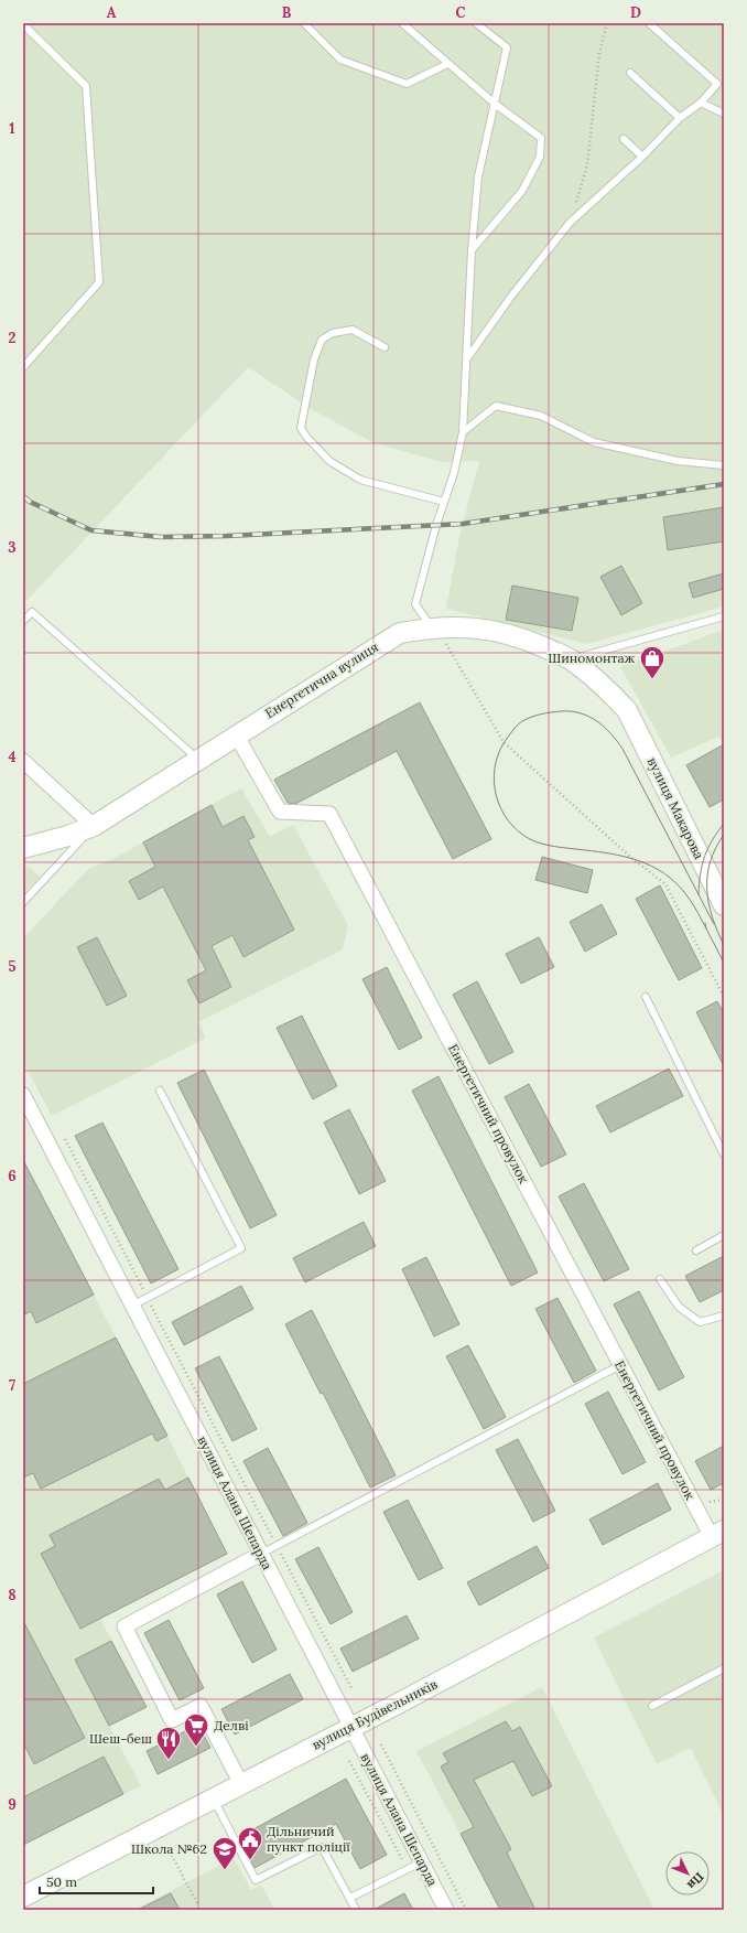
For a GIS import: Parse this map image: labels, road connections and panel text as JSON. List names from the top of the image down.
{
  "streets": {
    "main road": ["Енергетична вулиця", "вулиця Макарова", "вулиця Будівельників"],
    "street": ["Енергетичний провулок", "вулиця Алана Шепарда"]
  },
  "crossings": [
    ["Енергетична вулиця", "вулиця Макарова"],
    ["Енергетична вулиця", "Енергетичний провулок"],
    ["Енергетичний провулок", "вулиця Будівельників"],
    ["вулиця Алана Шепарда", "вулиця Будівельників"]
  ],
  "places": {
    "shop": ["Шиномонтаж"],
    "supermarket": ["Делві"],
    "restaurant": ["Шеш-беш"],
    "public building": ["Дільничий пункт поліції"],
    "school or university": ["Школа №62"]
  },
  "scale_bar": "50 m",
  "north": "bottom right",
  "grid": {
    "columns": [
      "A",
      "B",
      "C",
      "D"
    ],
    "rows": [
      "1",
      "2",
      "3",
      "4",
      "5",
      "6",
      "7",
      "8",
      "9"
    ]
  }
}
